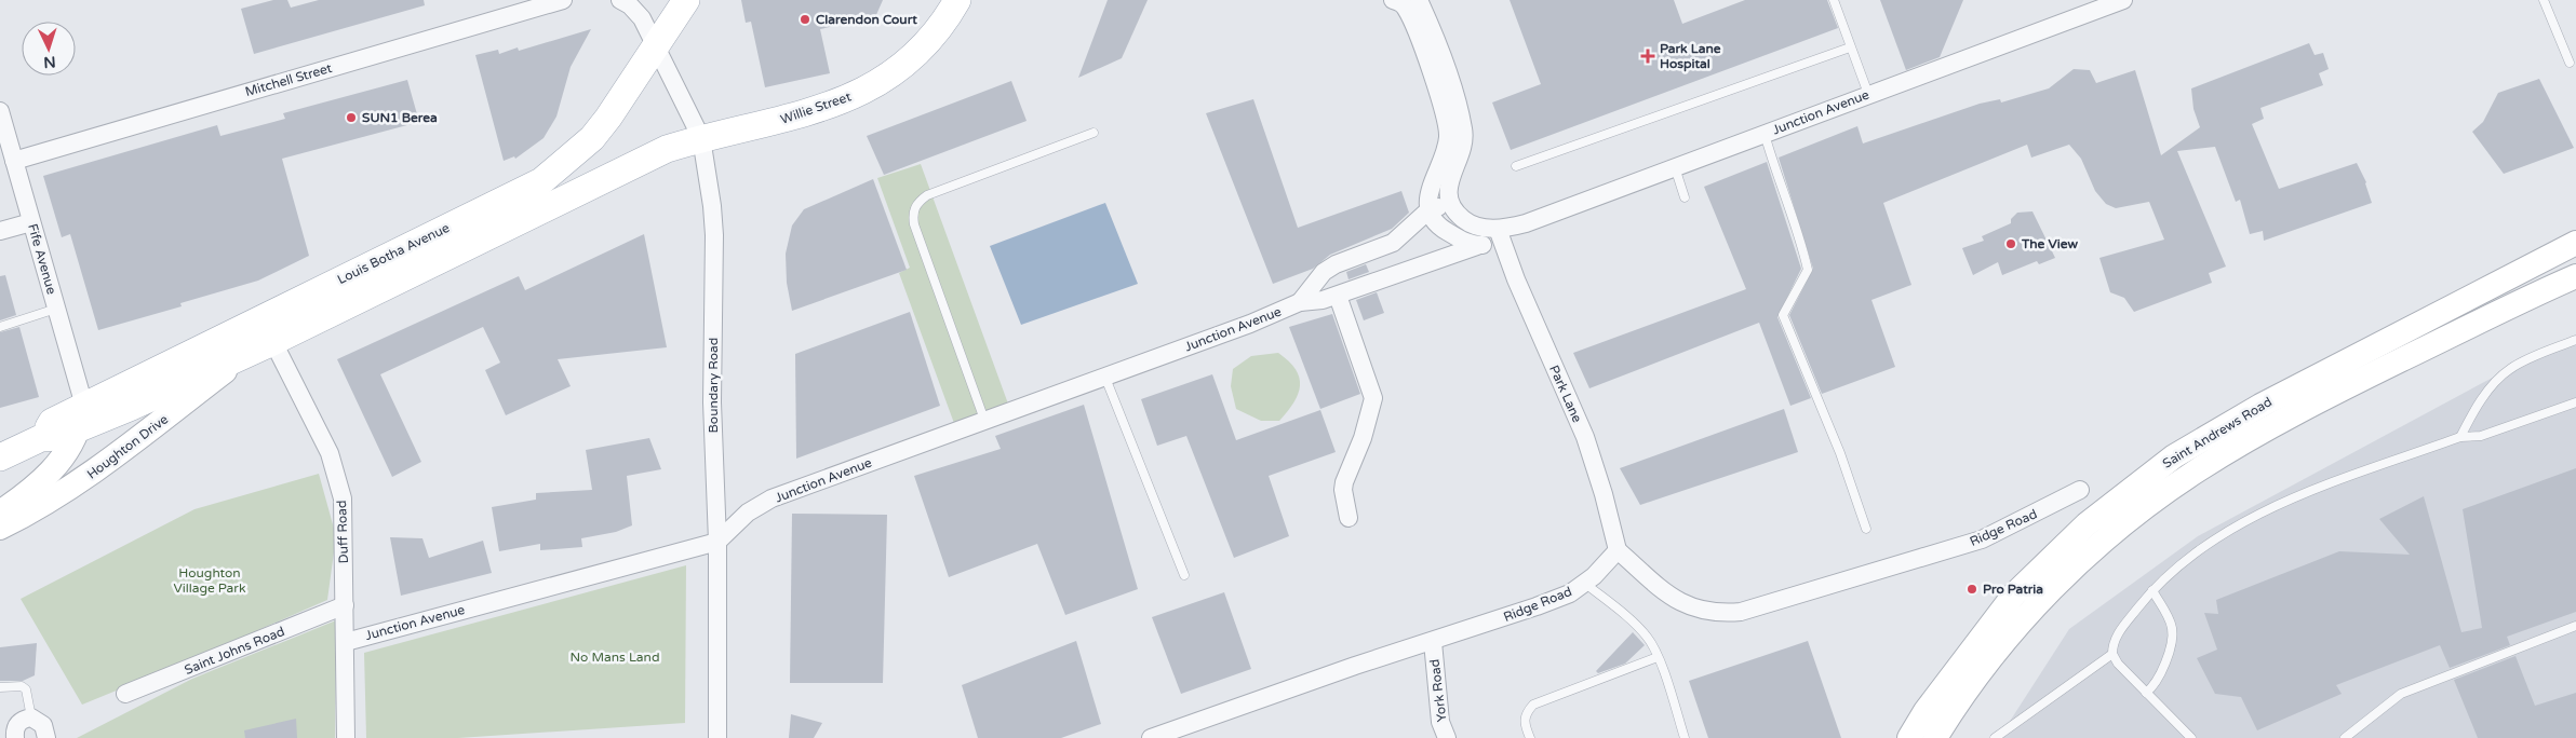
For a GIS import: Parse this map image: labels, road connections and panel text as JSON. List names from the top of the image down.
{
  "streets": {
    "main road": [
      "Willie Street",
      "Louis Botha Avenue",
      "Saint Andrews Road",
      "Houghton Drive"
    ],
    "street": [
      "Mitchell Street",
      "Junction Avenue",
      "Fife Avenue",
      "Boundary Road",
      "Park Lane",
      "Ridge Road",
      "Duff Road",
      "Saint Johns Road",
      "York Road"
    ]
  },
  "crossings": [
    ["Mitchell Street", "Fife Avenue"],
    ["Willie Street", "Louis Botha Avenue"],
    ["Willie Street", "Boundary Road"],
    ["Junction Avenue", "Boundary Road"],
    ["Junction Avenue", "Park Lane"],
    ["Junction Avenue", "Duff Road"],
    ["Louis Botha Avenue", "Fife Avenue"],
    ["Louis Botha Avenue", "Boundary Road"],
    ["Louis Botha Avenue", "Houghton Drive"],
    ["Louis Botha Avenue", "Duff Road"],
    ["Park Lane", "Ridge Road"],
    ["Ridge Road", "York Road"],
    ["Duff Road", "Saint Johns Road"]
  ],
  "parks": ["Houghton Village Park", "No Mans Land"],
  "places": {
    "other": [
      "Clarendon Court",
      "SUN1 Berea",
      "The View",
      "Pro Patria"
    ],
    "health": ["Park Lane Hospital"]
  },
  "north": "bottom"
}
